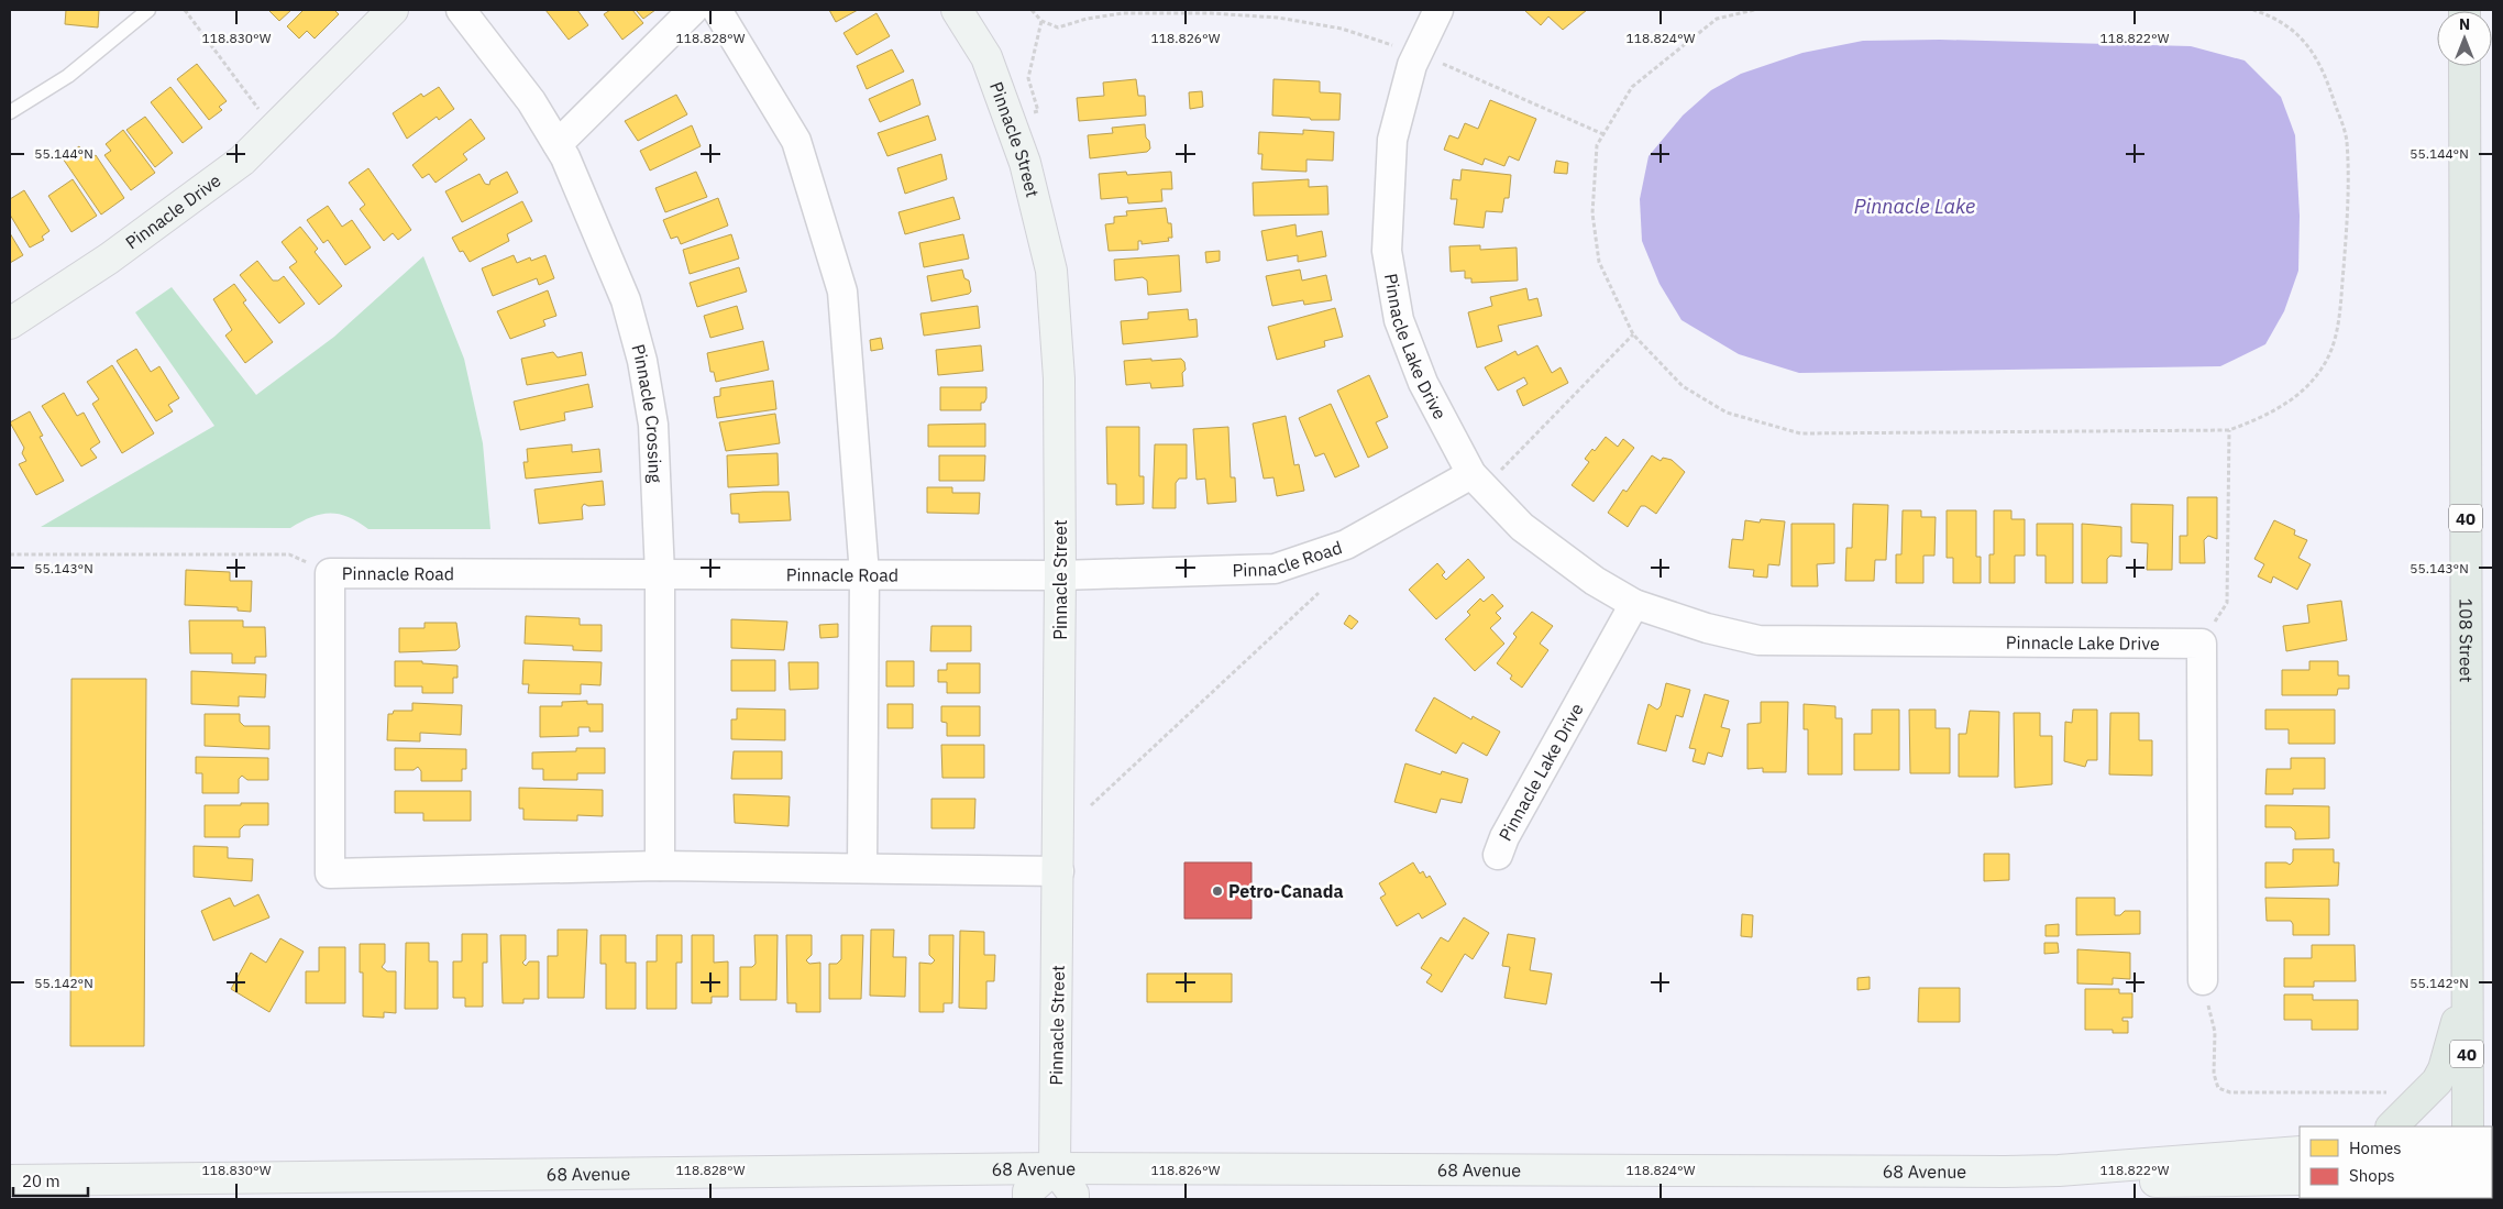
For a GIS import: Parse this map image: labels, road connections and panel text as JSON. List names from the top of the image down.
{
  "streets": {
    "main road": [
      "Pinnacle Street",
      "Pinnacle Drive",
      "40",
      "108 Street",
      "68 Avenue"
    ],
    "street": ["Pinnacle Lake Drive", "Pinnacle Crossing", "Pinnacle Road"]
  },
  "crossings": [
    ["Pinnacle Street", "Pinnacle Road"],
    ["Pinnacle Street", "68 Avenue"],
    ["Pinnacle Lake Drive", "Pinnacle Road"],
    ["Pinnacle Crossing", "Pinnacle Road"]
  ],
  "water": ["Pinnacle Lake"],
  "places": ["Petro-Canada"],
  "legend": ["Homes", "Shops"],
  "scale_bar": "20 m",
  "north": "top",
  "coordinates": [
    "118.830°W",
    "118.828°W",
    "118.826°W",
    "118.824°W",
    "118.822°W",
    "55.144°N",
    "55.143°N",
    "55.142°N"
  ]
}
